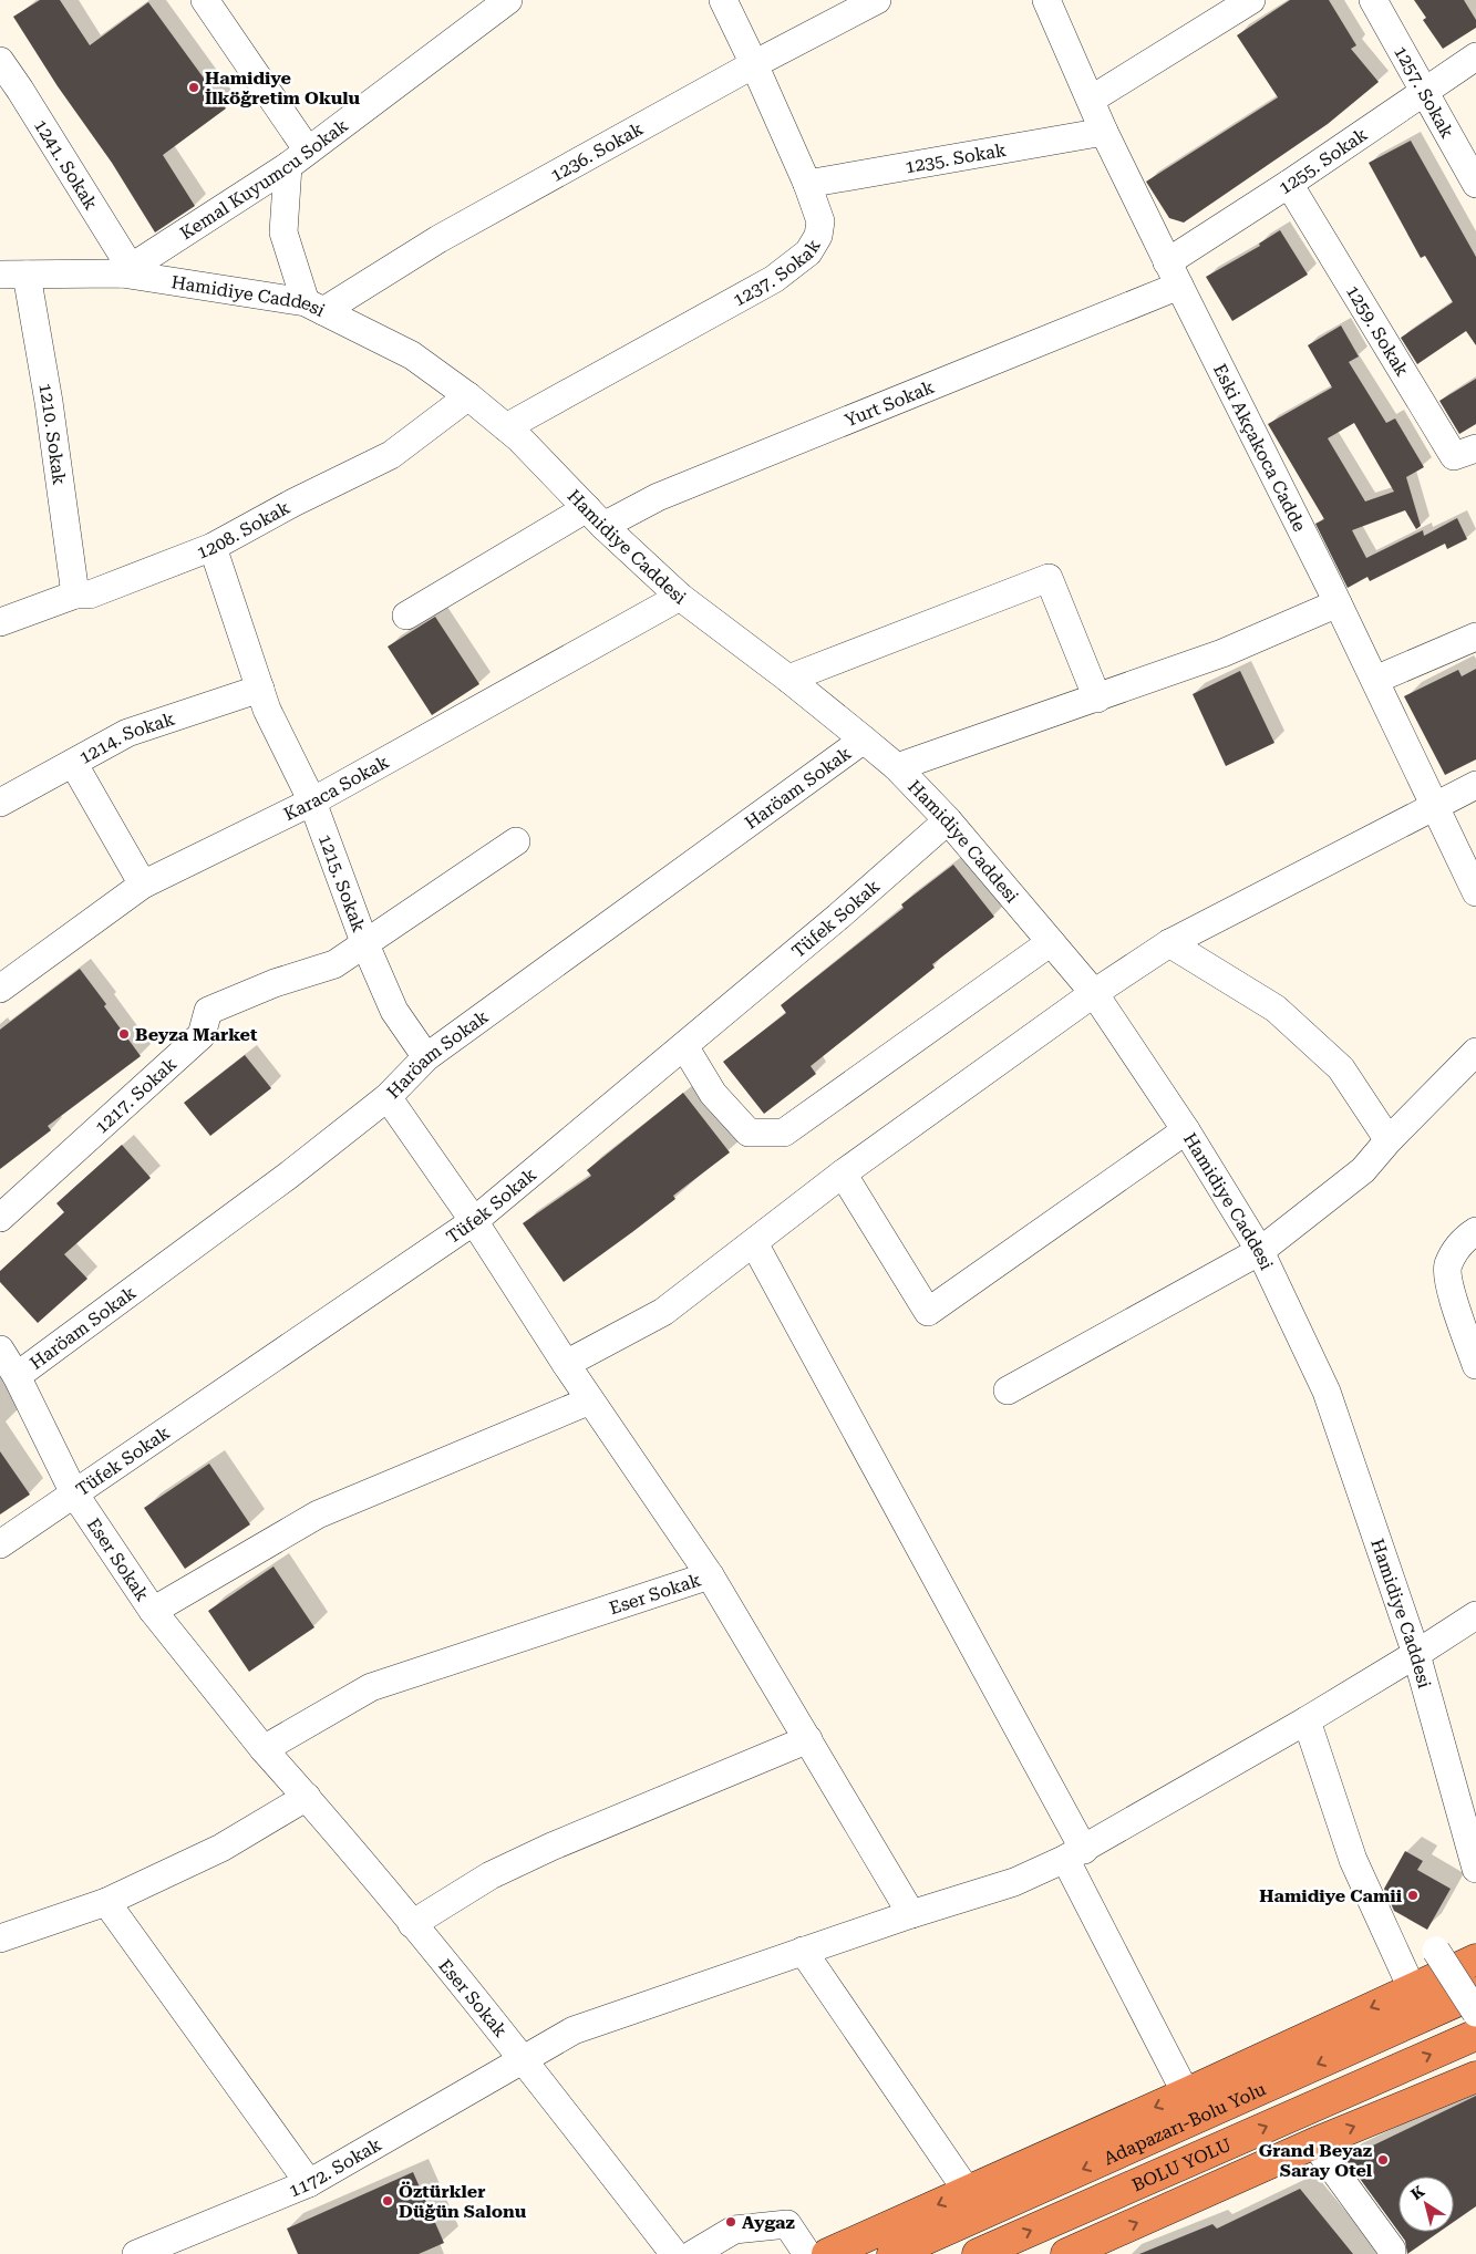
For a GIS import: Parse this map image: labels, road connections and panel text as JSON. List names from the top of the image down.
{
  "streets": {
    "highway": ["Adapazarı-Bolu Yolu", "BOLU YOLU"],
    "street": [
      "1257. Sokak",
      "1236. Sokak",
      "1235. Sokak",
      "1255. Sokak",
      "1241. Sokak",
      "Kemal Kuyumcu Sokak",
      "1237. Sokak",
      "Hamidiye Caddesi",
      "1259. Sokak",
      "Yurt Sokak",
      "1210. Sokak",
      "Eski Akçakoca Cadde",
      "1208. Sokak",
      "1214. Sokak",
      "Karaca Sokak",
      "Haröam Sokak",
      "1215. Sokak",
      "Tüfek Sokak",
      "1217. Sokak",
      "Eser Sokak",
      "1172. Sokak"
    ]
  },
  "crossings": [
    ["1257. Sokak", "1255. Sokak"],
    ["1236. Sokak", "1237. Sokak"],
    ["1236. Sokak", "Hamidiye Caddesi"],
    ["1235. Sokak", "1237. Sokak"],
    ["1235. Sokak", "Eski Akçakoca Cadde"],
    ["1255. Sokak", "1259. Sokak"],
    ["1255. Sokak", "Yurt Sokak"],
    ["1255. Sokak", "Eski Akçakoca Cadde"],
    ["1241. Sokak", "Kemal Kuyumcu Sokak"],
    ["1241. Sokak", "Hamidiye Caddesi"],
    ["Kemal Kuyumcu Sokak", "Hamidiye Caddesi"],
    ["1237. Sokak", "Hamidiye Caddesi"],
    ["Hamidiye Caddesi", "Yurt Sokak"],
    ["Hamidiye Caddesi", "1210. Sokak"],
    ["Hamidiye Caddesi", "1208. Sokak"],
    ["Hamidiye Caddesi", "Karaca Sokak"],
    ["Hamidiye Caddesi", "Haröam Sokak"],
    ["Hamidiye Caddesi", "Tüfek Sokak"],
    ["Hamidiye Caddesi", "1172. Sokak"],
    ["Yurt Sokak", "Eski Akçakoca Cadde"],
    ["1210. Sokak", "1208. Sokak"],
    ["1208. Sokak", "1215. Sokak"],
    ["1214. Sokak", "1215. Sokak"],
    ["Karaca Sokak", "1215. Sokak"],
    ["Haröam Sokak", "1215. Sokak"],
    ["Haröam Sokak", "Eser Sokak"],
    ["1215. Sokak", "1217. Sokak"],
    ["Tüfek Sokak", "Eser Sokak"],
    ["Eser Sokak", "1172. Sokak"]
  ],
  "places": [
    "Hamidiye İlköğretim Okulu",
    "Beyza Market",
    "Hamidiye Camii",
    "Grand Beyaz Saray Otel",
    "Öztürkler Düğün Salonu",
    "Aygaz"
  ],
  "north": "top left"
}
